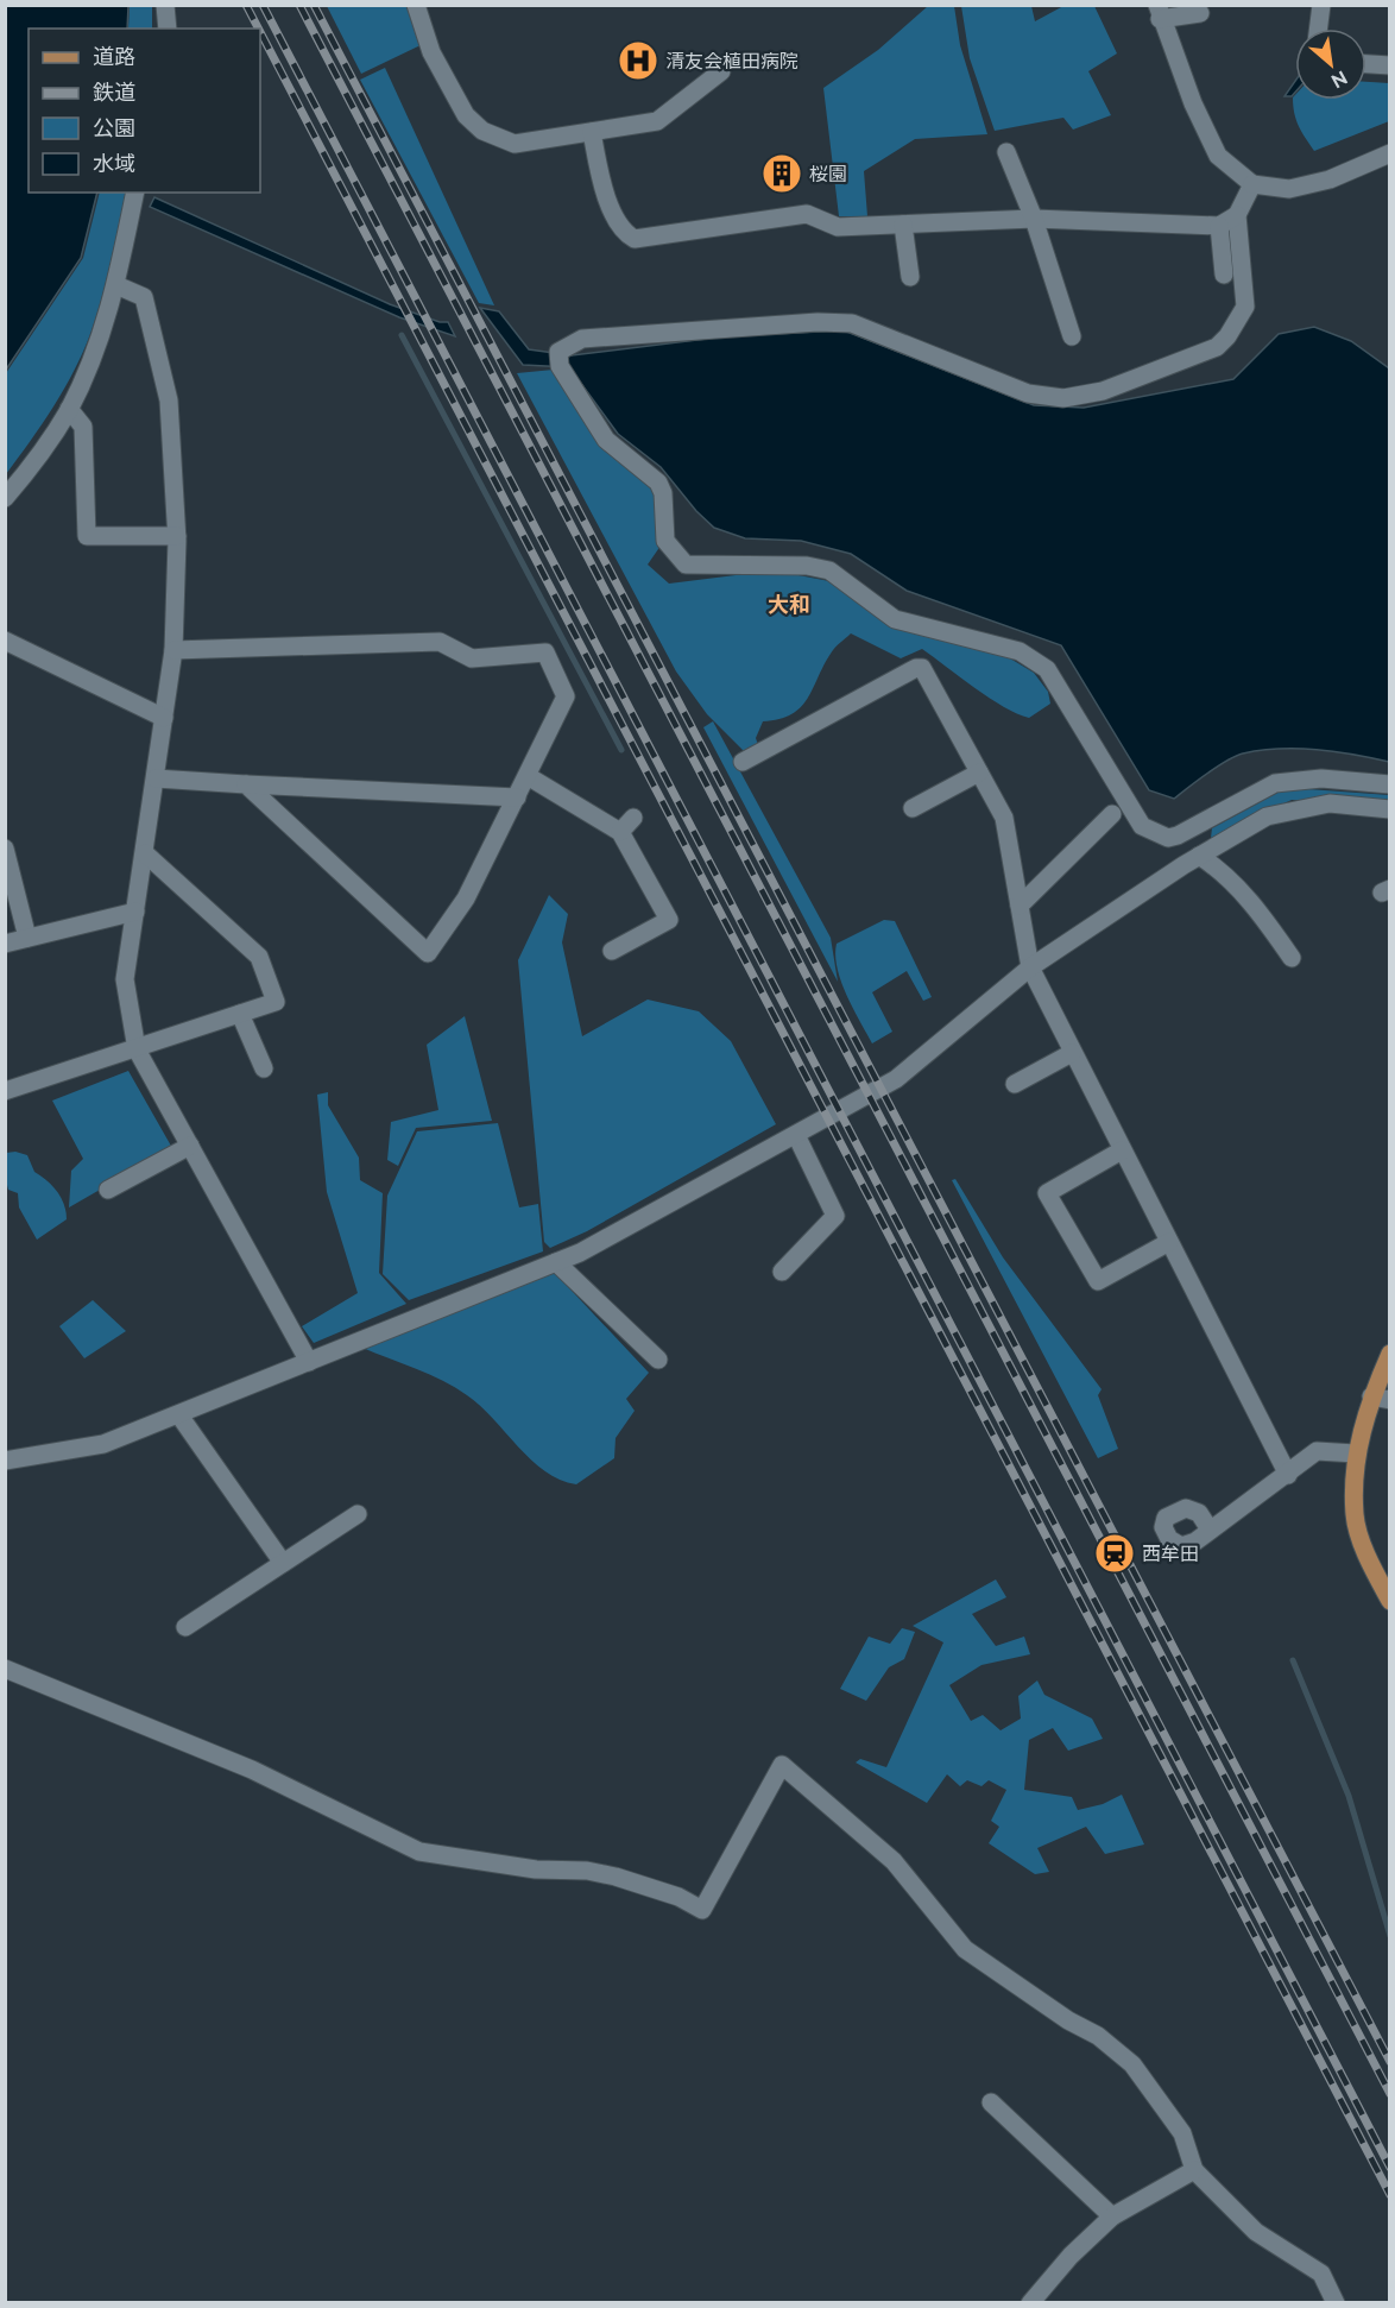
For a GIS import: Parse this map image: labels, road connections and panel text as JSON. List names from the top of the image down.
{
  "districts": ["大和"],
  "places": {
    "hospital": ["清友会植田病院"],
    "building": ["桜園"],
    "station": ["西牟田"]
  },
  "legend": [
    "道路",
    "鉄道",
    "公園",
    "水域"
  ],
  "north": "bottom right"
}
